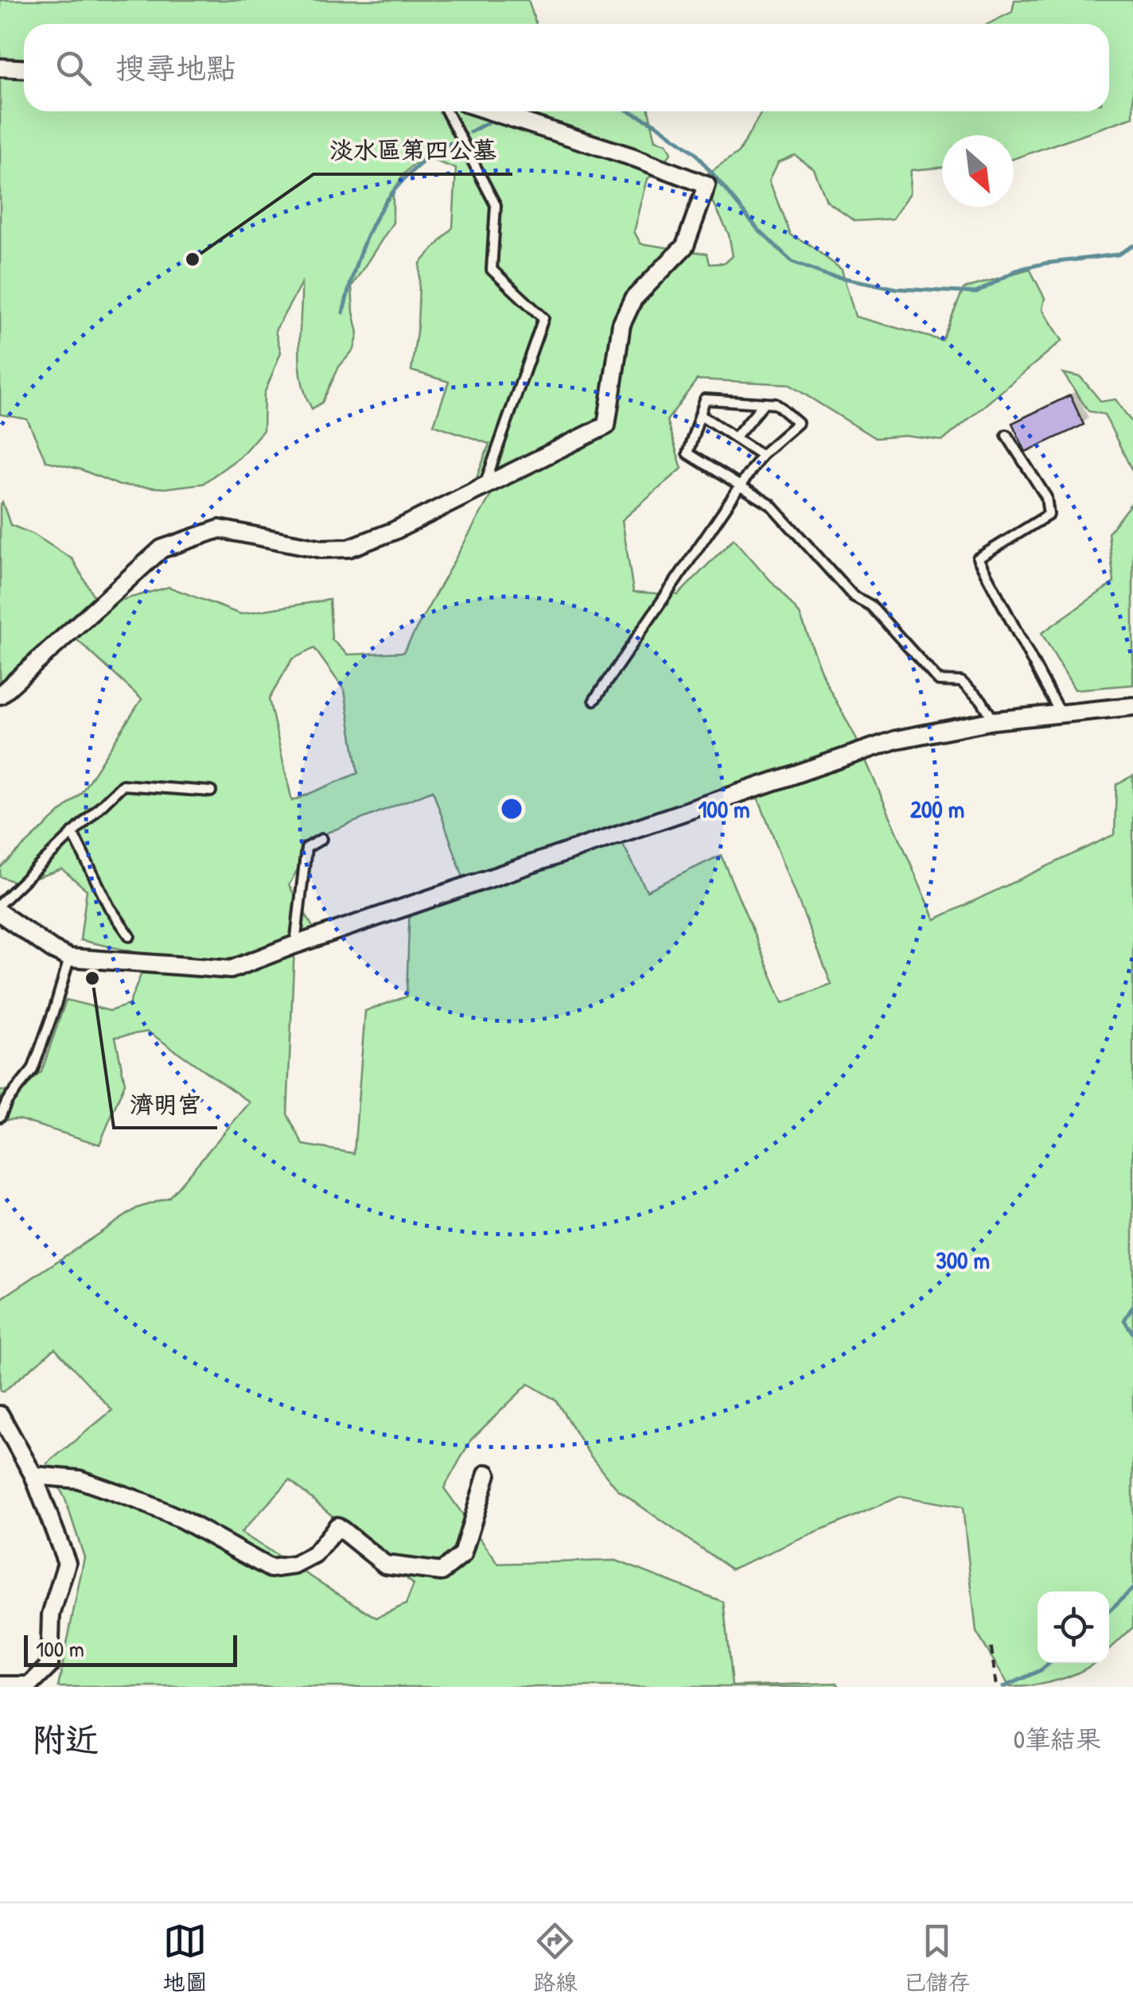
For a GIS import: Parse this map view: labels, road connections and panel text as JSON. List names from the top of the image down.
{
  "places": ["淡水區第四公墓", "濟明宮"],
  "scale_bar": "100 m",
  "north": "bottom right",
  "page": {
    "search": "搜尋地點",
    "scale": "100 m",
    "heading": ["附近", "0筆結果"],
    "nav": ["地圖", "路線", "已儲存"]
  },
  "rings": ["100 m", "200 m", "300 m"]
}
